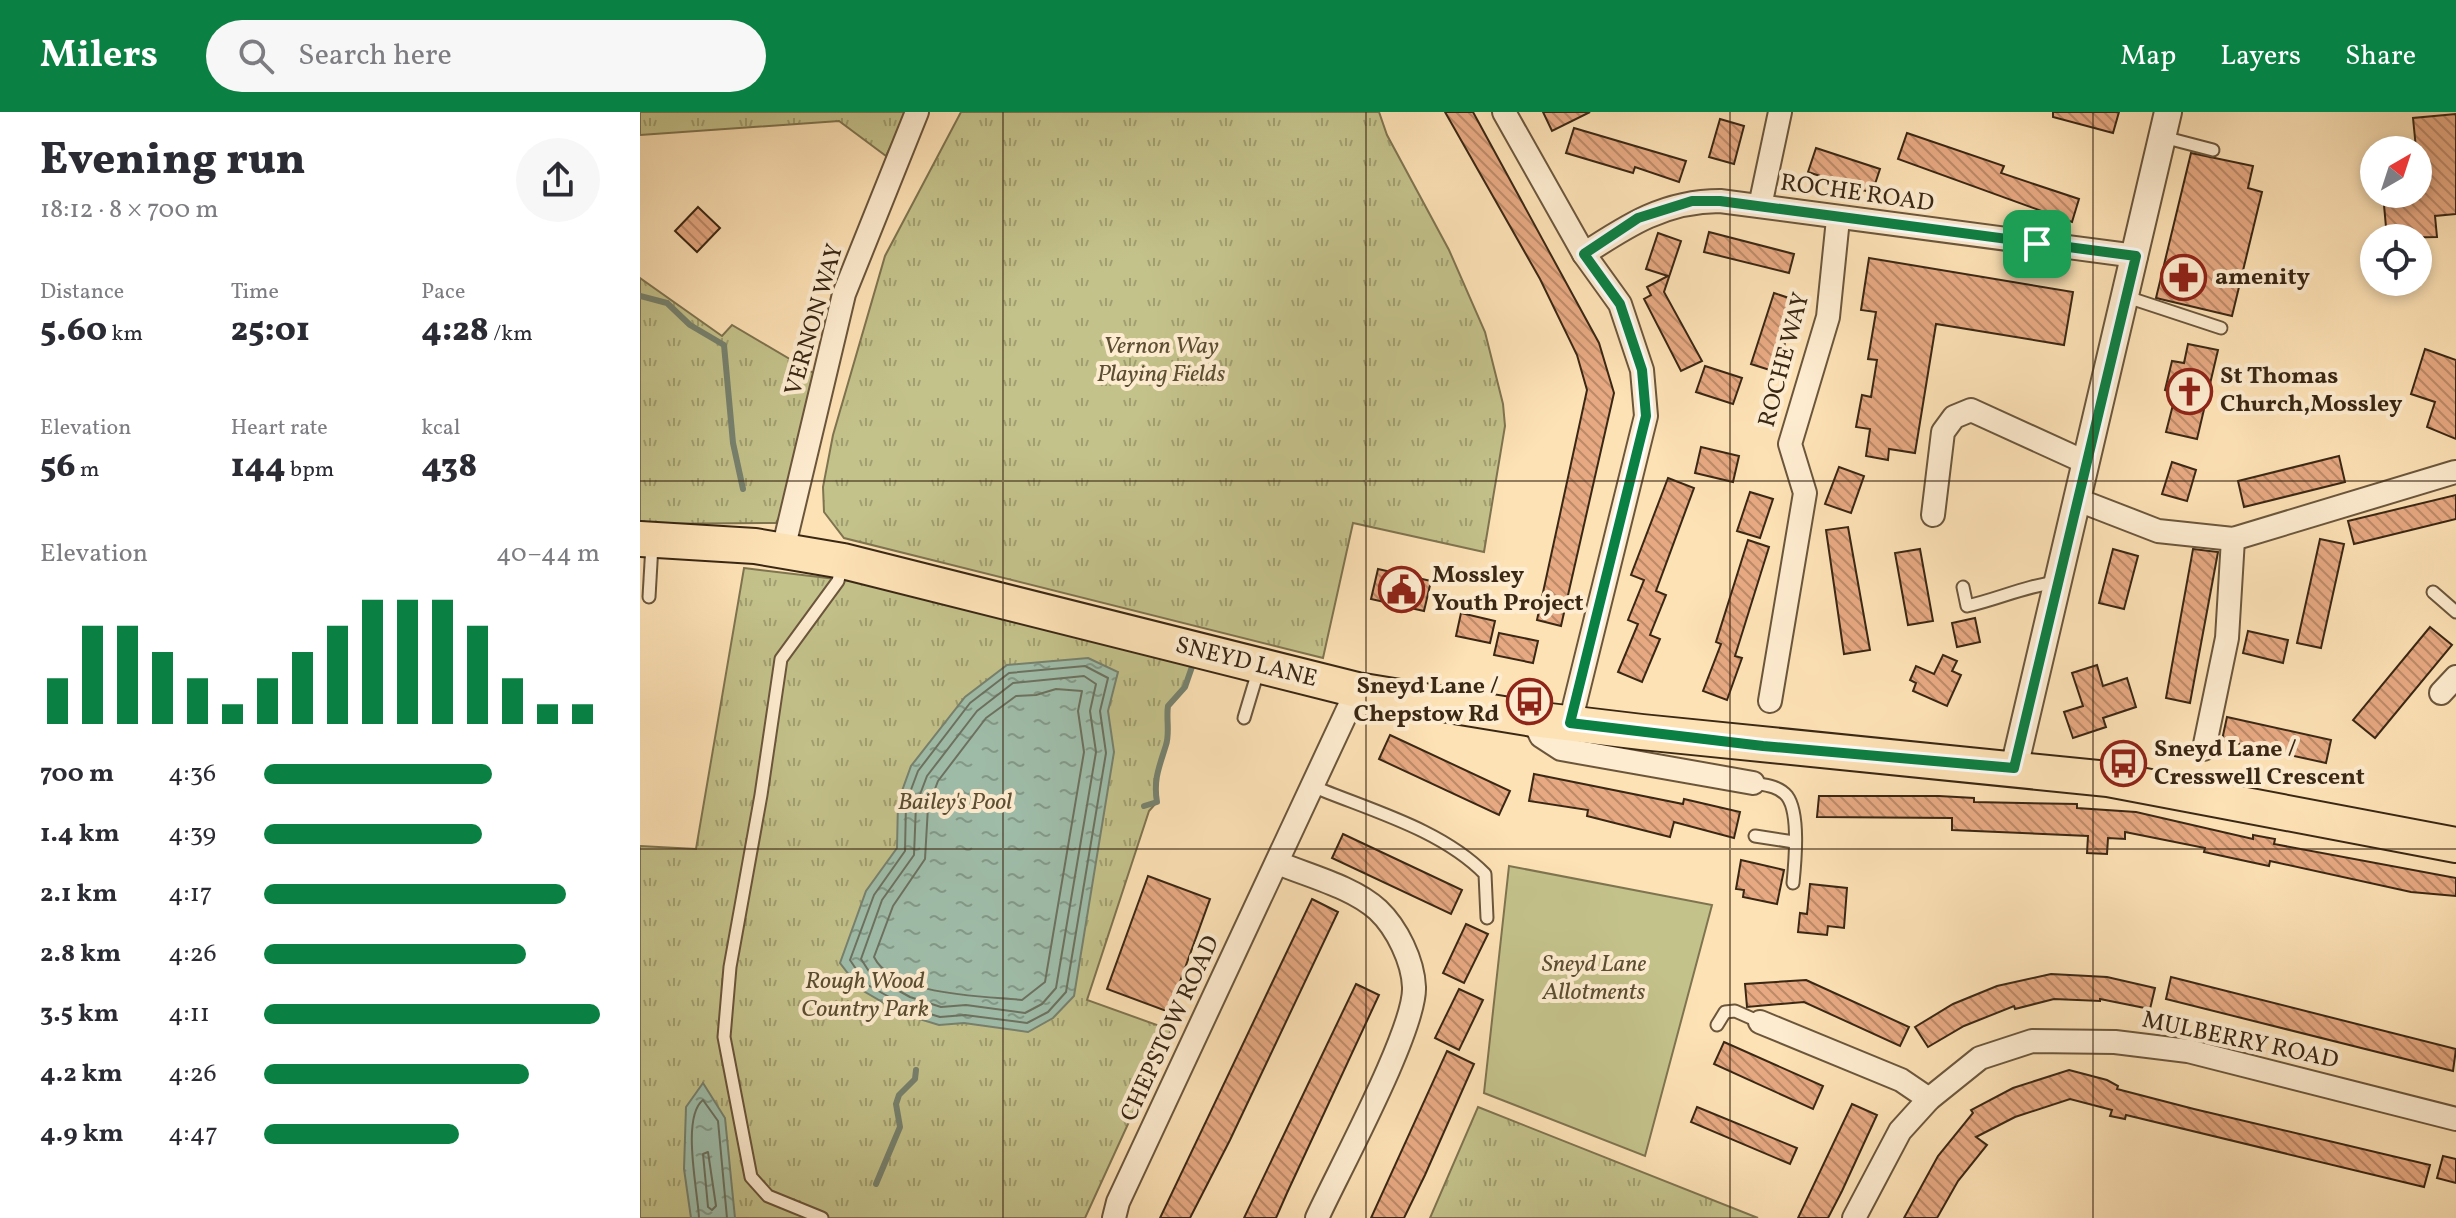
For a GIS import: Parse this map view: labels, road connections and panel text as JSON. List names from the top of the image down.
{
  "streets": {
    "main road": ["SNEYD LANE"],
    "street": [
      "ROCHE ROAD",
      "VERNON WAY",
      "ROCHE WAY",
      "CHEPSTOW ROAD",
      "MULBERRY ROAD"
    ]
  },
  "crossings": [
    ["ROCHE ROAD", "ROCHE WAY"],
    ["VERNON WAY", "SNEYD LANE"],
    ["SNEYD LANE", "CHEPSTOW ROAD"]
  ],
  "parks": [
    "Vernon Way Playing Fields",
    "Bailey's Pool",
    "Sneyd Lane Allotments",
    "Rough Wood Country Park"
  ],
  "places": {
    "pharmacy": ["amenity"],
    "church": ["St Thomas Church,Mossley"],
    "public building": ["Mossley Youth Project"],
    "bus stop": ["Sneyd Lane / Chepstow Rd", "Sneyd Lane / Cresswell Crescent"]
  },
  "north": "top right",
  "page": {
    "header": "Milers",
    "search": "Search here",
    "nav": ["Map", "Layers", "Share"],
    "heading": ["Evening run", "18:12 · 8 × 700 m"],
    "stats": [
      ["Distance", "5.60 km"],
      ["Time", "25:01"],
      ["Pace", "4:28 /km"],
      ["Elevation", "56 m"],
      ["Heart rate", "144 bpm"],
      ["kcal", "438"]
    ],
    "chart": ["Elevation", "40–44 m"],
    "list": [
      {
        "name": "700 m",
        "note": "4:36"
      },
      {
        "name": "1.4 km",
        "note": "4:39"
      },
      {
        "name": "2.1 km",
        "note": "4:17"
      },
      {
        "name": "2.8 km",
        "note": "4:26"
      },
      {
        "name": "3.5 km",
        "note": "4:11"
      },
      {
        "name": "4.2 km",
        "note": "4:26"
      },
      {
        "name": "4.9 km",
        "note": "4:47"
      }
    ]
  }
}
